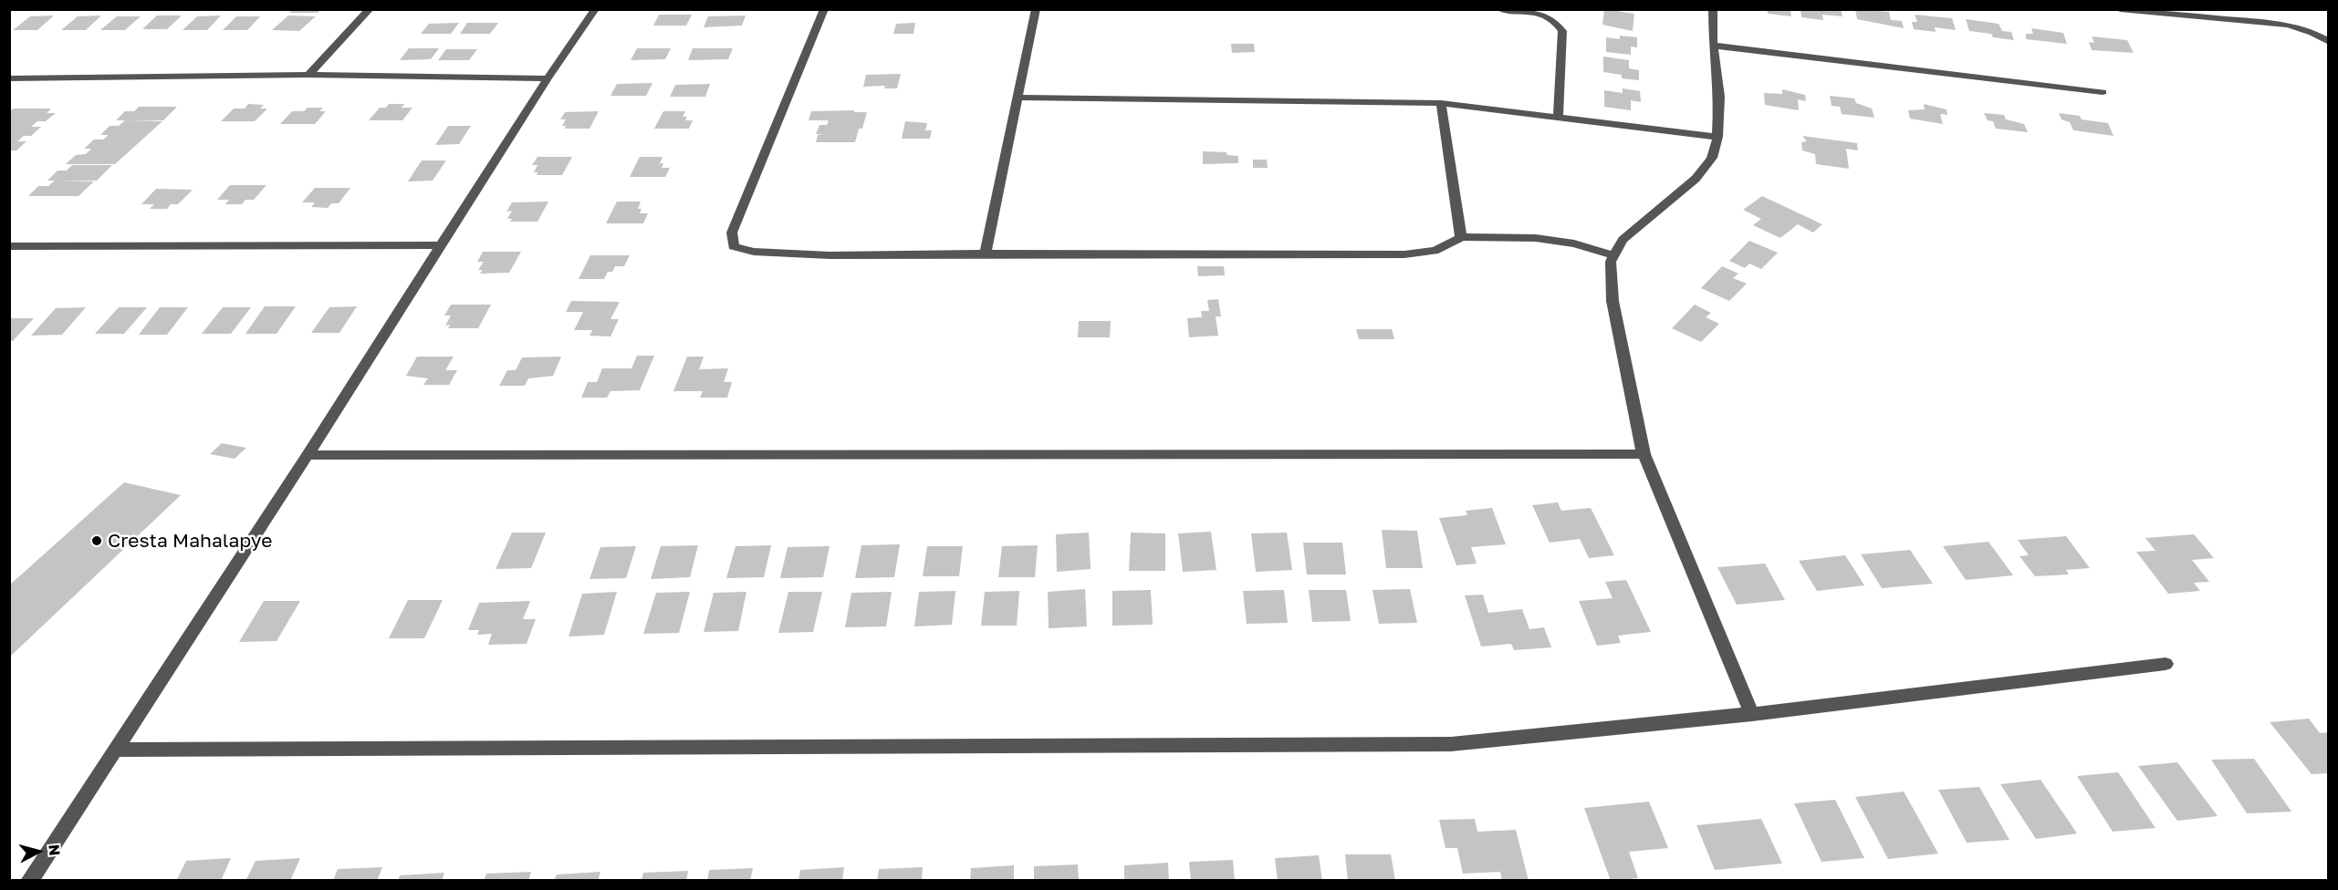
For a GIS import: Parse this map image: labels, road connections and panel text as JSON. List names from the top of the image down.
{
  "places": ["Cresta Mahalapye"],
  "north": "right"
}
